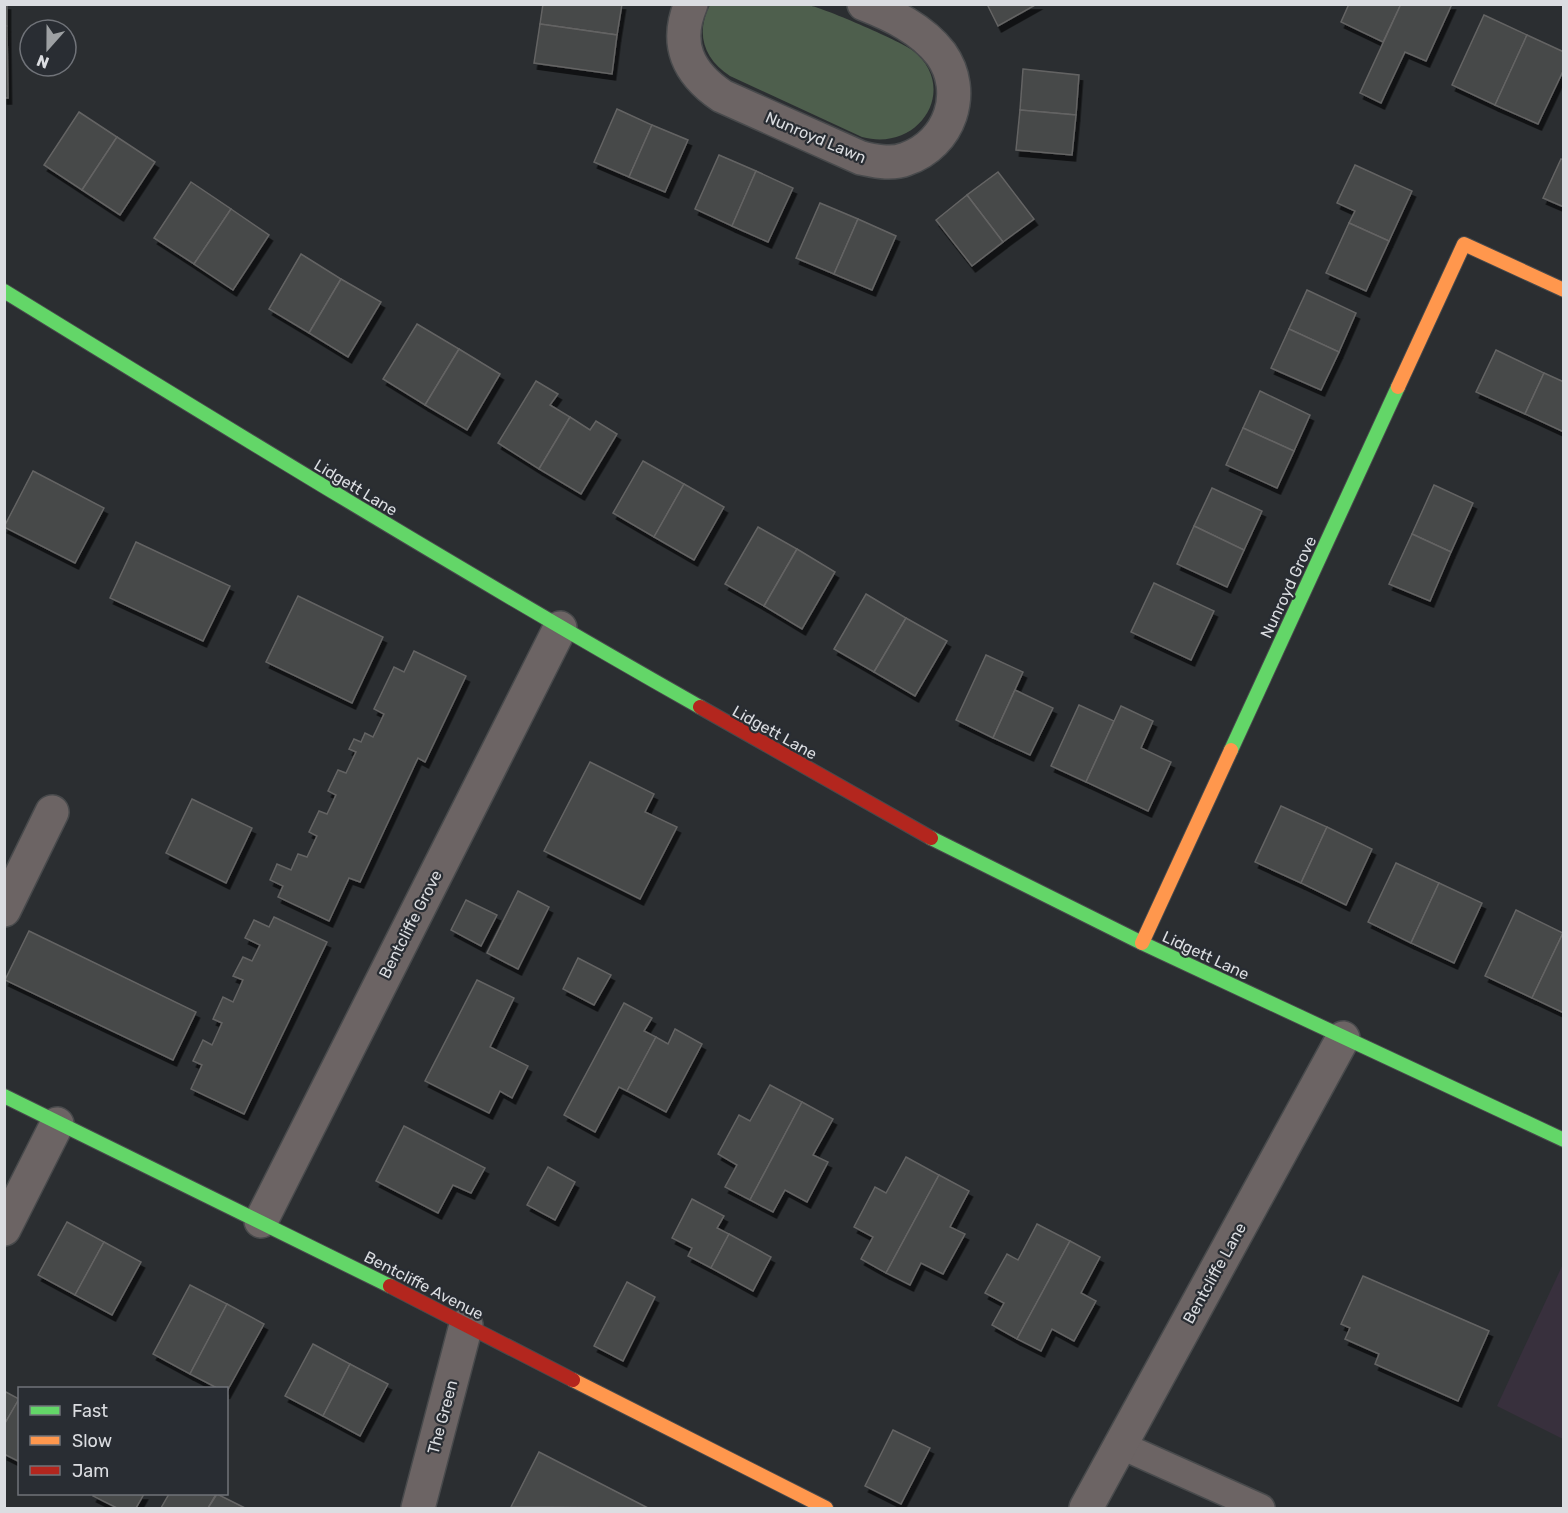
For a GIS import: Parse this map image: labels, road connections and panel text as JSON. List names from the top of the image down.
{
  "streets": {
    "street": [
      "Nunroyd Lawn",
      "Lidgett Lane",
      "Nunroyd Grove",
      "Bentcliffe Grove",
      "Bentcliffe Lane",
      "Bentcliffe Avenue",
      "The Green"
    ]
  },
  "crossings": [
    ["Lidgett Lane", "Nunroyd Grove"],
    ["Lidgett Lane", "Bentcliffe Grove"],
    ["Lidgett Lane", "Bentcliffe Lane"],
    ["Bentcliffe Grove", "Bentcliffe Avenue"],
    ["Bentcliffe Avenue", "The Green"]
  ],
  "legend": ["Fast", "Slow", "Jam"],
  "north": "bottom"
}
